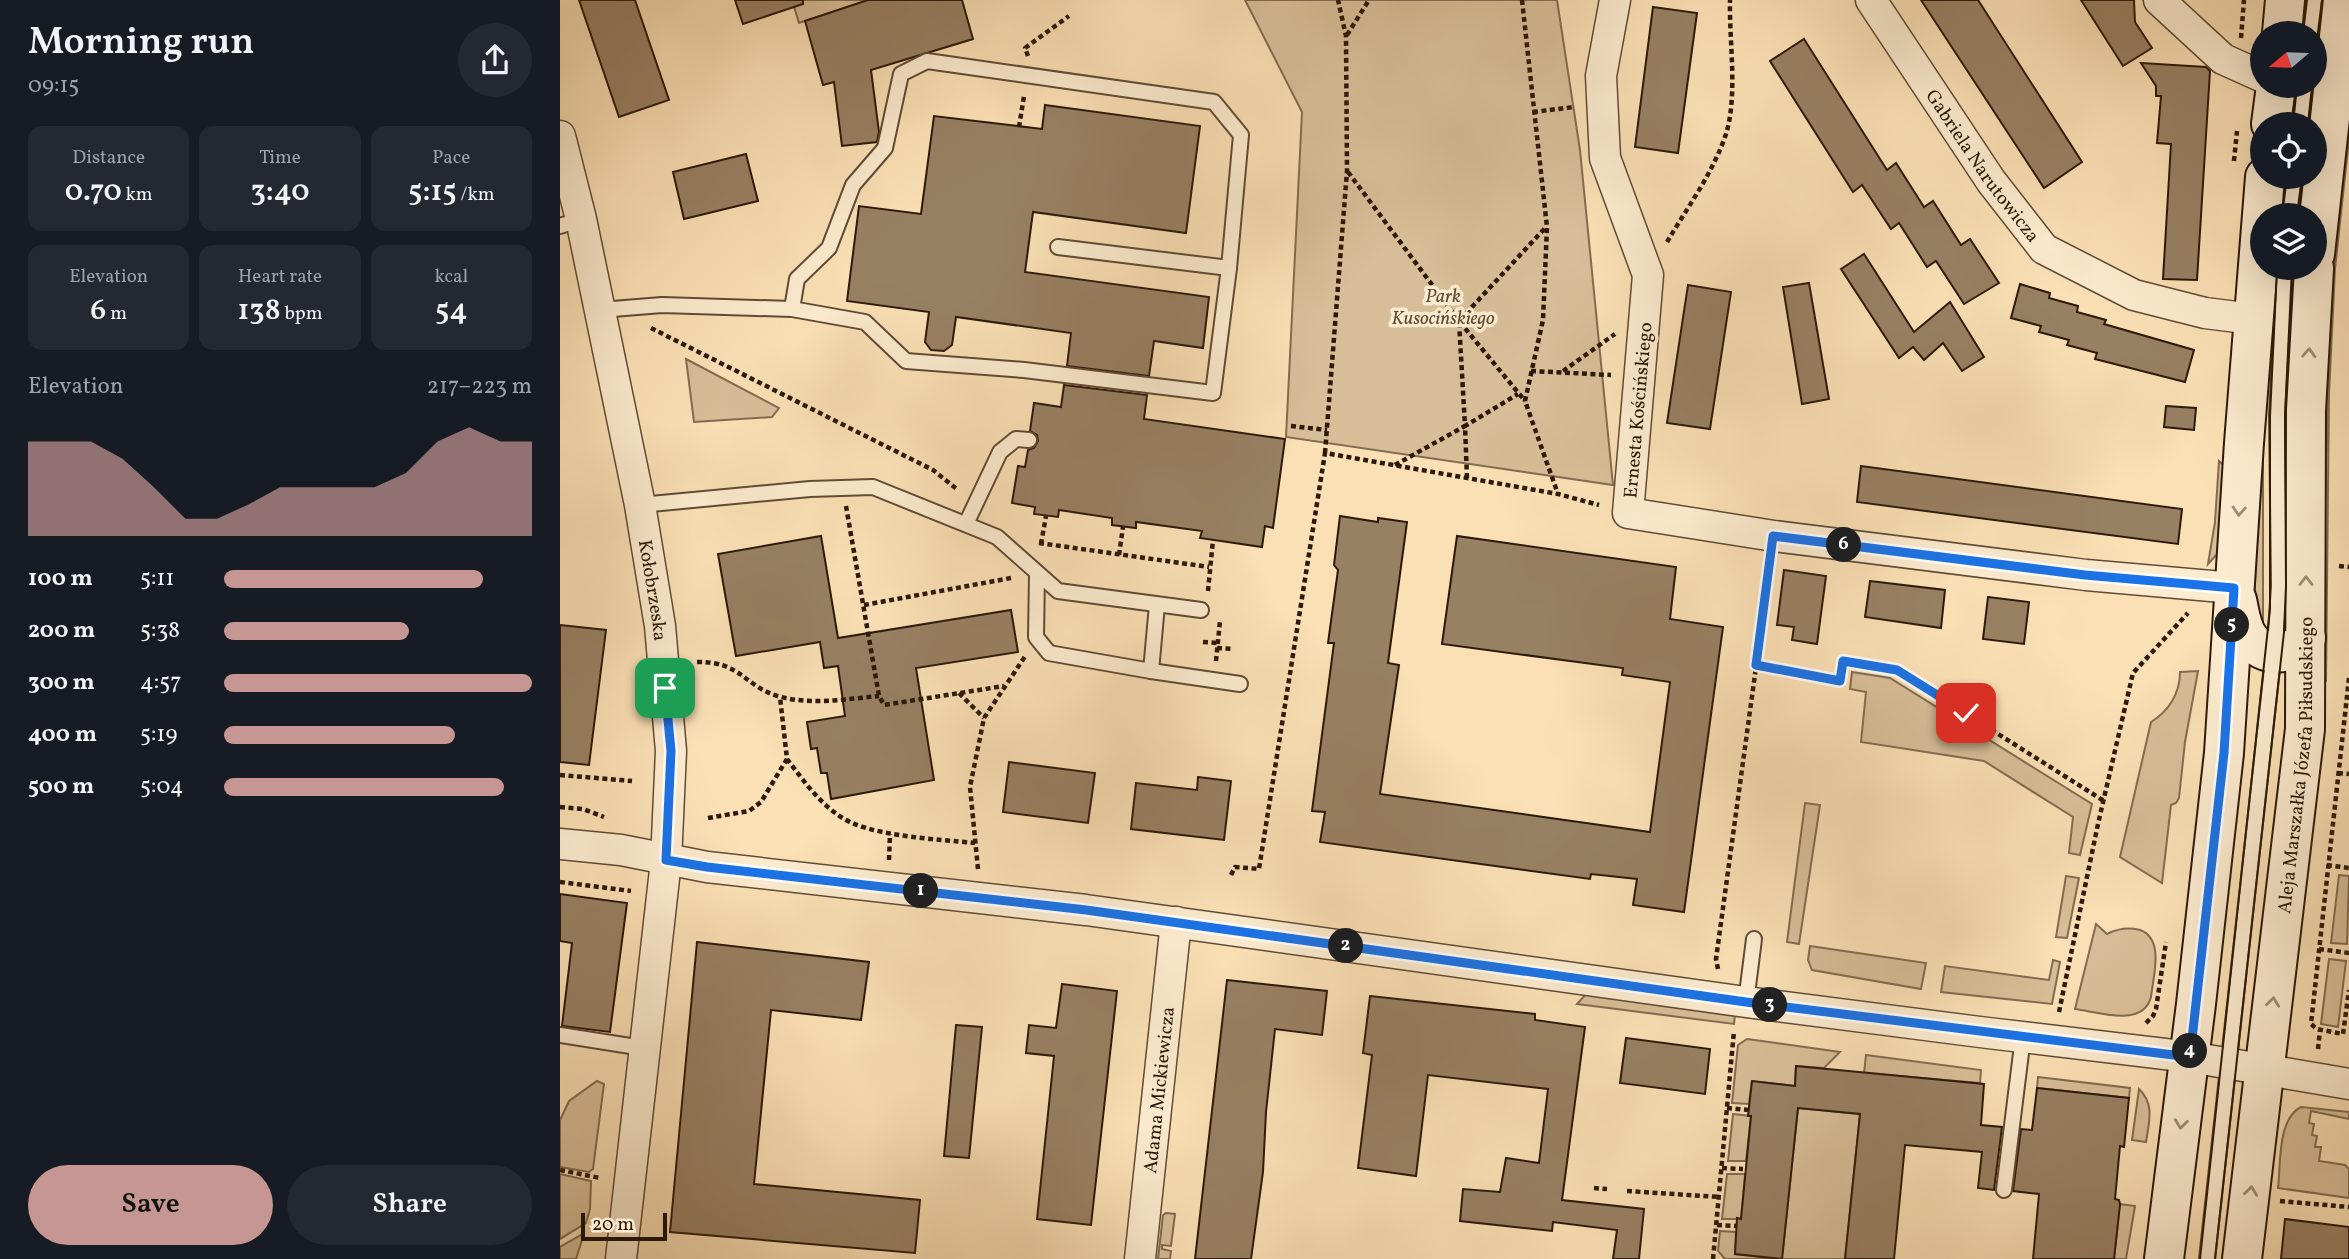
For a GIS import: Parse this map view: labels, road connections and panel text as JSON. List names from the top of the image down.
{
  "streets": {
    "street": [
      "Gabriela Narutowicza",
      "Ernesta Kościńskiego",
      "Kołobrzeska",
      "Aleja Marszałka Józefa Piłsudskiego",
      "Adama Mickiewicza"
    ]
  },
  "parks": ["Park Kusocińskiego"],
  "scale_bar": "20 m",
  "north": "left",
  "page": {
    "heading": ["Morning run", "09:15"],
    "stats": [
      ["Distance", "0.70 km"],
      ["Time", "3:40"],
      ["Pace", "5:15 /km"],
      ["Elevation", "6 m"],
      ["Heart rate", "138 bpm"],
      ["kcal", "54"]
    ],
    "chart": ["Elevation", "217–223 m"],
    "pins": [
      "6",
      "5",
      "1",
      "2",
      "3",
      "4"
    ],
    "list": [
      {
        "name": "100 m",
        "note": "5:11"
      },
      {
        "name": "200 m",
        "note": "5:38"
      },
      {
        "name": "300 m",
        "note": "4:57"
      },
      {
        "name": "400 m",
        "note": "5:19"
      },
      {
        "name": "500 m",
        "note": "5:04"
      }
    ],
    "buttons": ["Save", "Share"],
    "scale": "20 m"
  }
}
